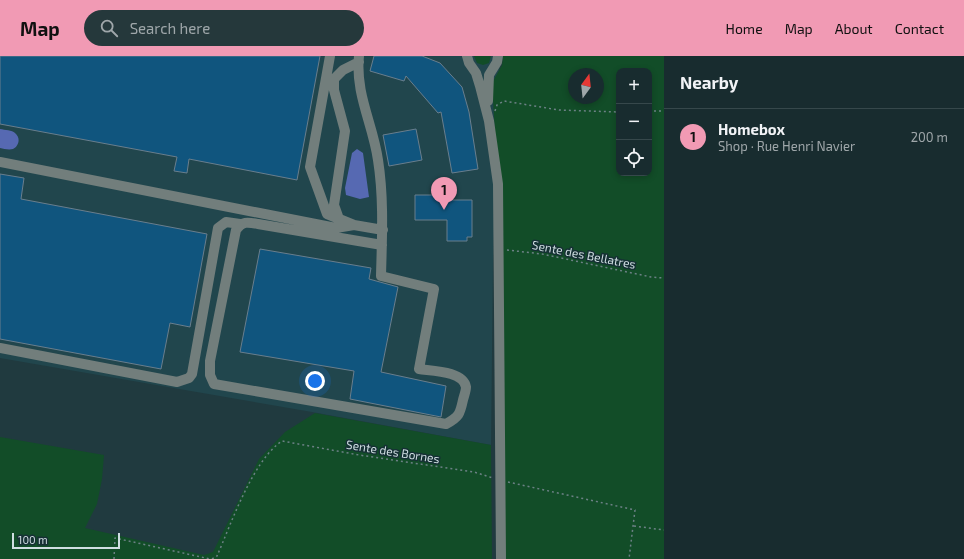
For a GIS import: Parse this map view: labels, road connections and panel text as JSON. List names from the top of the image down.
{
  "streets": {
    "path": ["Sente des Bellatres", "Sente des Bornes"]
  },
  "scale_bar": "100 m",
  "north": "top",
  "page": {
    "header": "Map",
    "search": "Search here",
    "nav": [
      "Home",
      "Map",
      "About",
      "Contact"
    ],
    "heading": "Nearby",
    "map_buttons": ["+", "−"],
    "list": [
      {
        "mark": "1",
        "name": "Homebox",
        "note": "Shop · Rue Henri Navier",
        "value": "200 m"
      }
    ],
    "pins": "1",
    "scale": "100 m"
  }
}
